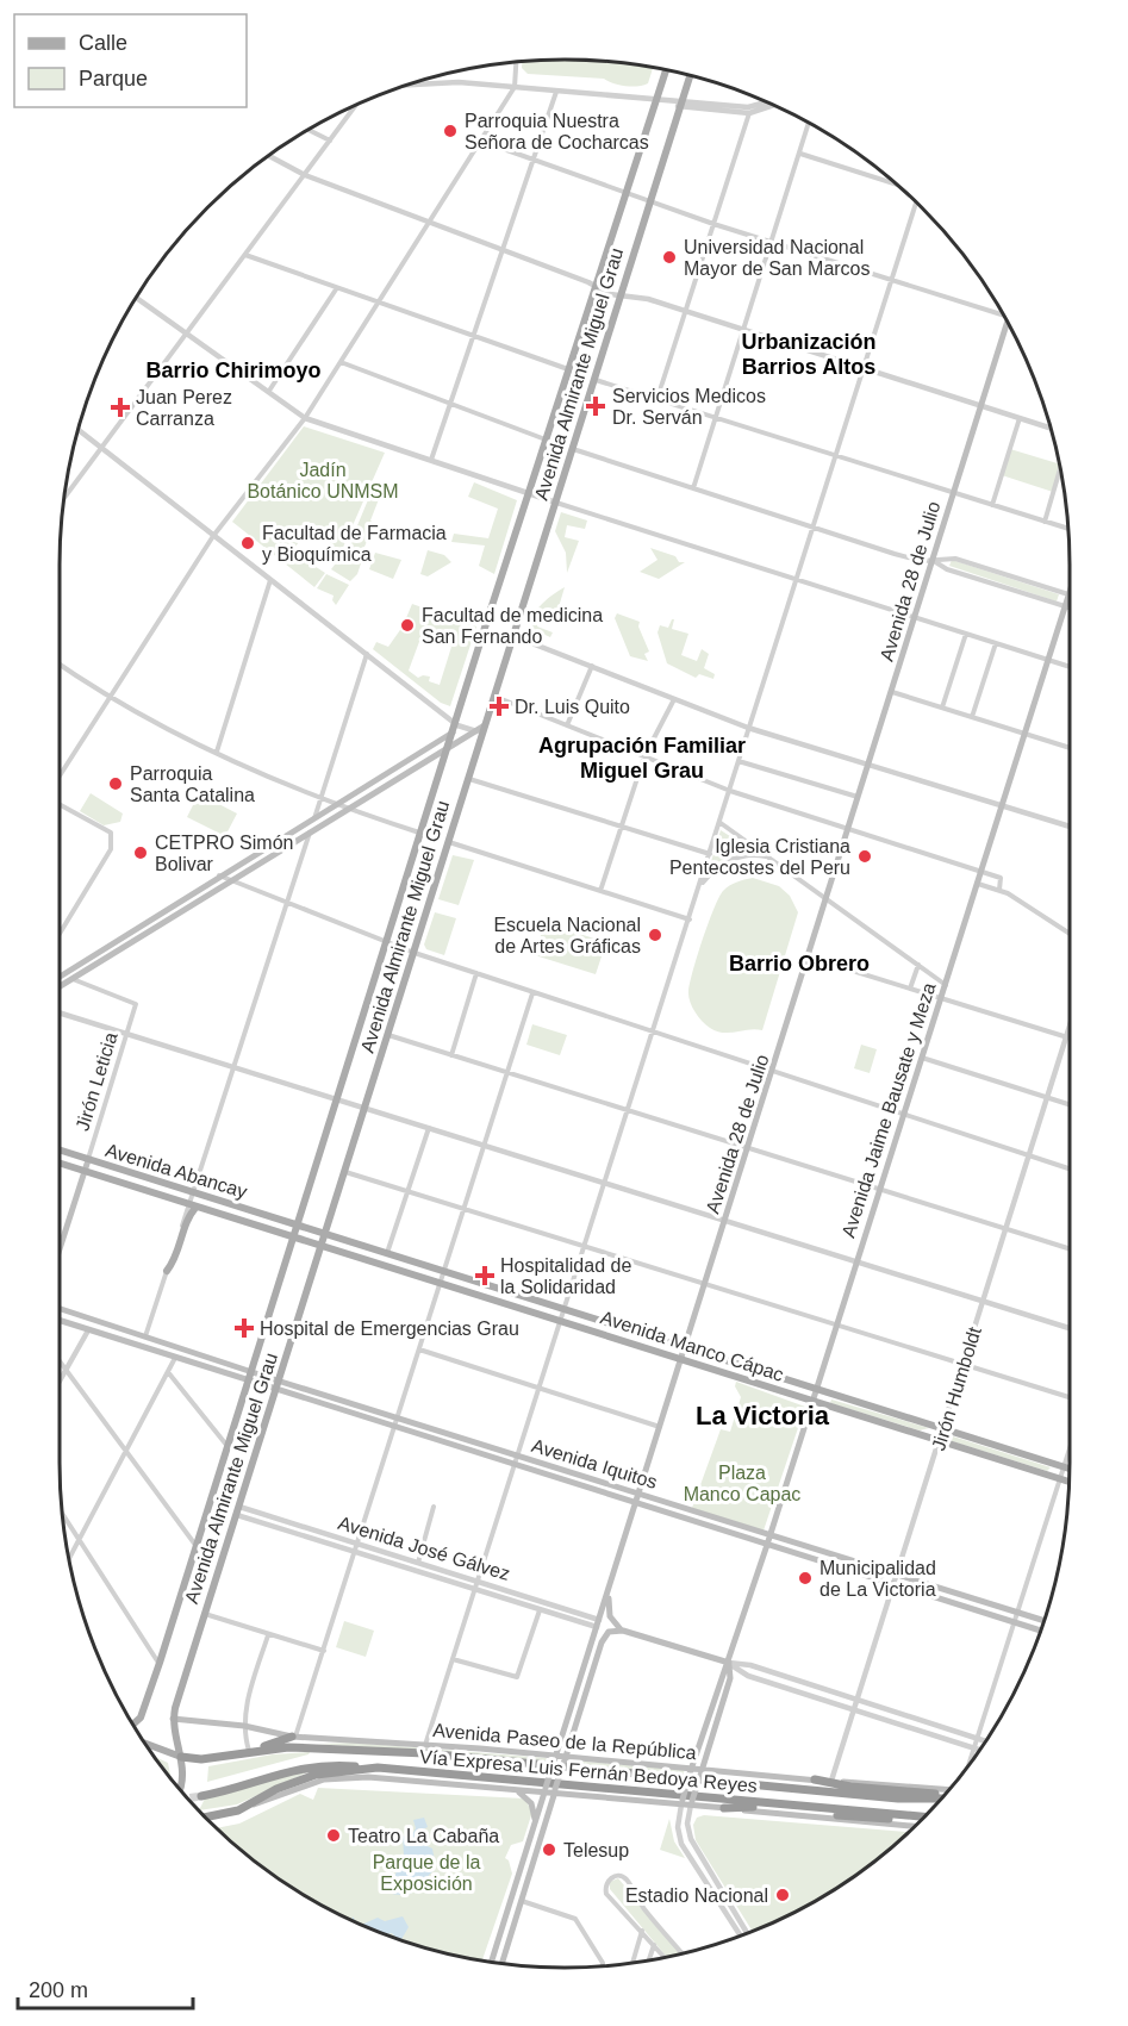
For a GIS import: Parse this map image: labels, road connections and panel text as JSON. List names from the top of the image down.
{
  "streets": {
    "highway": ["Vía Expresa Luis Fernán Bedoya Reyes"],
    "main road": [
      "Avenida Almirante Miguel Grau",
      "Avenida 28 de Julio",
      "Jirón Leticia",
      "Avenida Jaime Bausate y Meza",
      "Avenida Abancay",
      "Avenida Manco Cápac",
      "Avenida Iquitos",
      "Avenida Paseo de la República"
    ],
    "street": ["Jirón Humboldt", "Avenida José Gálvez"]
  },
  "crossings": [
    ["Avenida Almirante Miguel Grau", "Avenida Abancay"],
    ["Avenida Almirante Miguel Grau", "Avenida Manco Cápac"],
    ["Avenida Almirante Miguel Grau", "Avenida Iquitos"],
    ["Avenida Almirante Miguel Grau", "Avenida José Gálvez"],
    ["Avenida Almirante Miguel Grau", "Avenida Paseo de la República"],
    ["Avenida Almirante Miguel Grau", "Vía Expresa Luis Fernán Bedoya Reyes"],
    ["Avenida 28 de Julio", "Avenida Manco Cápac"],
    ["Avenida 28 de Julio", "Avenida Iquitos"],
    ["Avenida 28 de Julio", "Avenida José Gálvez"],
    ["Avenida 28 de Julio", "Avenida Paseo de la República"],
    ["Jirón Leticia", "Avenida Abancay"],
    ["Avenida Jaime Bausate y Meza", "Avenida Manco Cápac"],
    ["Avenida Jaime Bausate y Meza", "Avenida Iquitos"],
    ["Avenida Jaime Bausate y Meza", "Avenida Paseo de la República"],
    ["Avenida Abancay", "Avenida Manco Cápac"],
    ["Avenida Manco Cápac", "Jirón Humboldt"],
    ["Jirón Humboldt", "Avenida Iquitos"],
    ["Jirón Humboldt", "Avenida Paseo de la República"]
  ],
  "districts": [
    "Urbanización Barrios Altos",
    "Barrio Chirimoyo",
    "Agrupación Familiar Miguel Grau",
    "Barrio Obrero",
    "La Victoria"
  ],
  "parks": ["Jadín Botánico UNMSM", "Plaza Manco Capac", "Parque de la Exposición"],
  "places": {
    "other": [
      "Parroquia Nuestra Señora de Cocharcas",
      "Universidad Nacional Mayor de San Marcos",
      "Facultad de Farmacia y Bioquímica",
      "Facultad de medicina San Fernando",
      "Parroquia Santa Catalina",
      "CETPRO Simón Bolivar",
      "Iglesia Cristiana Pentecostes del Peru",
      "Escuela Nacional de Artes Gráficas",
      "Municipalidad de La Victoria",
      "Teatro La Cabaña",
      "Telesup",
      "Estadio Nacional"
    ],
    "health": [
      "Servicios Medicos Dr. Serván",
      "Juan Perez Carranza",
      "Dr. Luis Quito",
      "Hospitalidad de la Solidaridad",
      "Hospital de Emergencias Grau"
    ]
  },
  "legend": ["Calle", "Parque"],
  "scale_bar": "200 m"
}
